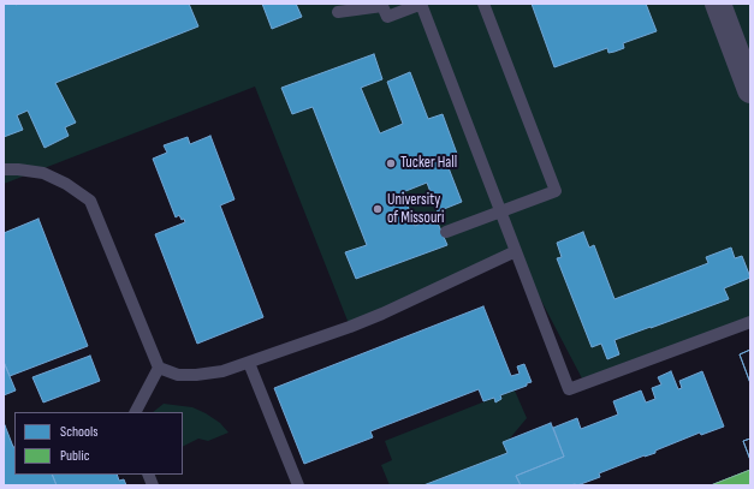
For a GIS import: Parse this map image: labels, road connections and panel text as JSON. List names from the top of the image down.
{
  "places": ["Tucker Hall", "University of Missouri"],
  "legend": ["Schools", "Public"]
}
